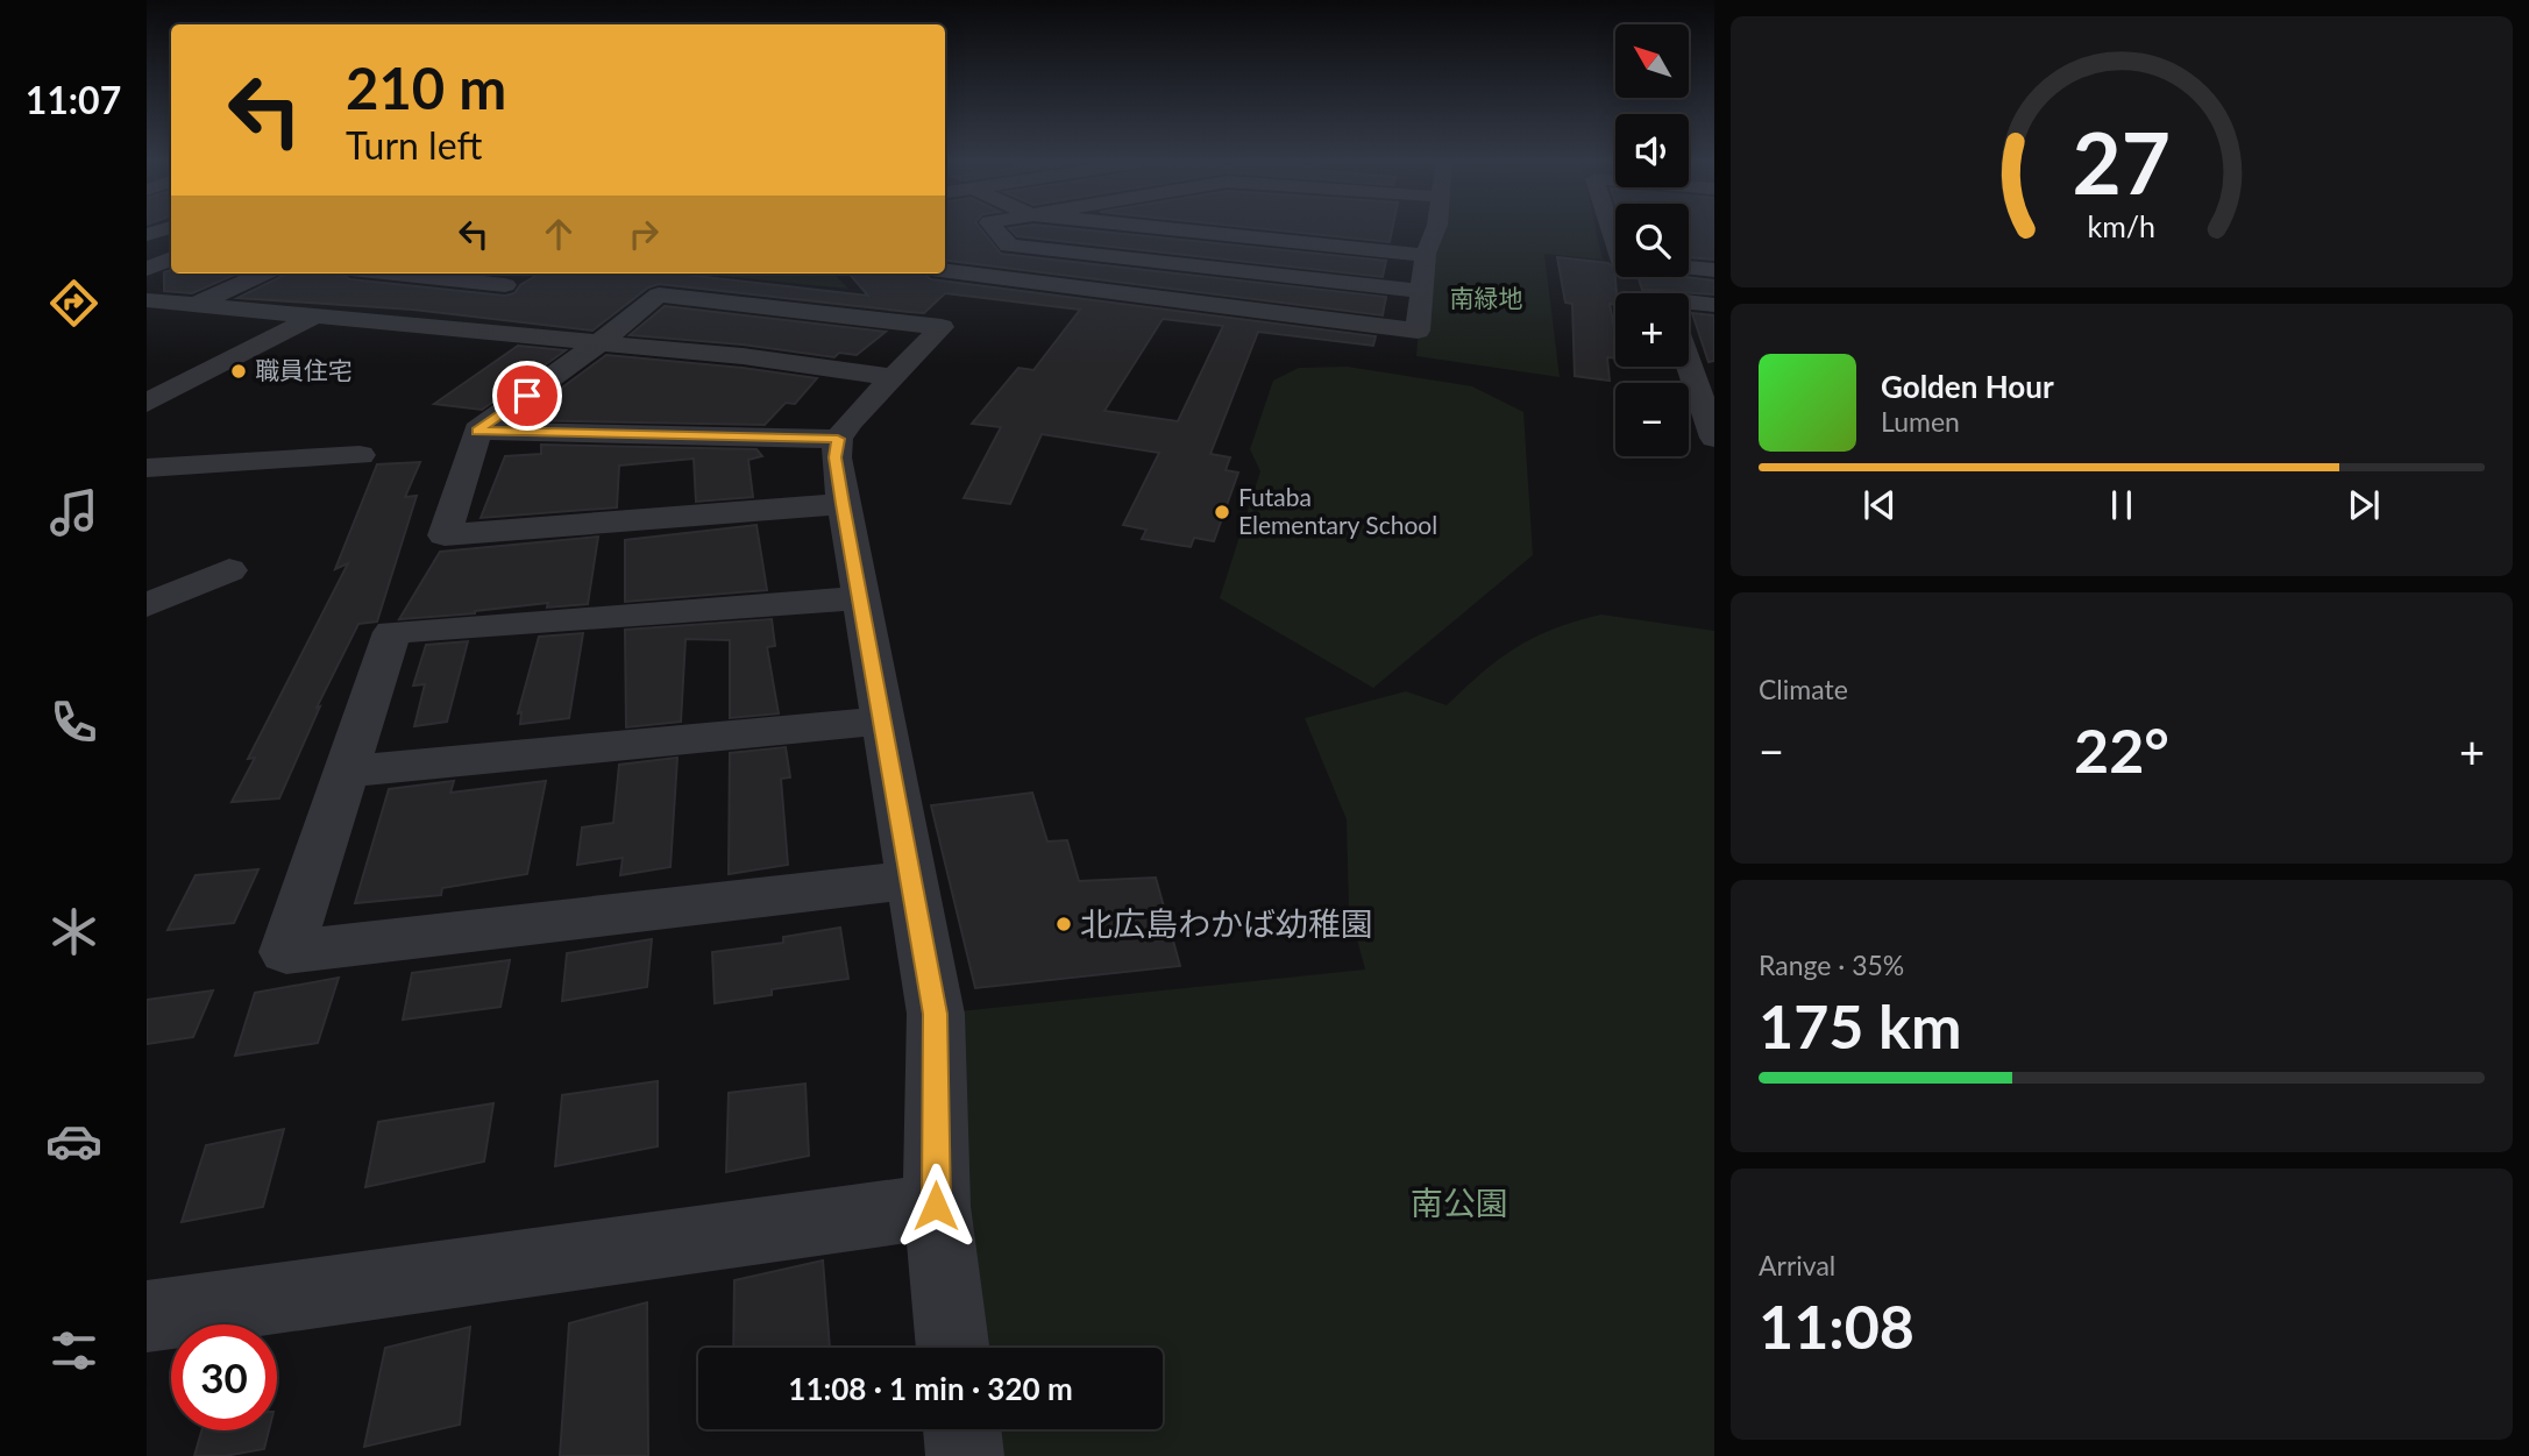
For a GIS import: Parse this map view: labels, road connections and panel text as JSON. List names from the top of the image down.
{
  "parks": ["南緑地", "南公園"],
  "places": ["職員住宅", "Futaba Elementary School", "北広島わかば幼稚園"],
  "north": "top left",
  "page": {
    "tabs": "11:07",
    "map_buttons": ["+", "−"],
    "turn": ["210 m", "Turn left"],
    "song": ["Golden Hour", "Lumen"],
    "tile": [
      "Climate",
      ["Range · 35%", "175 km"],
      ["Arrival", "11:08"]
    ],
    "heat": ["−", "22°", "+"],
    "limit": "30",
    "trip": "11:08 · 1 min · 320 m",
    "gauge": ["27", "km/h"]
  }
}
